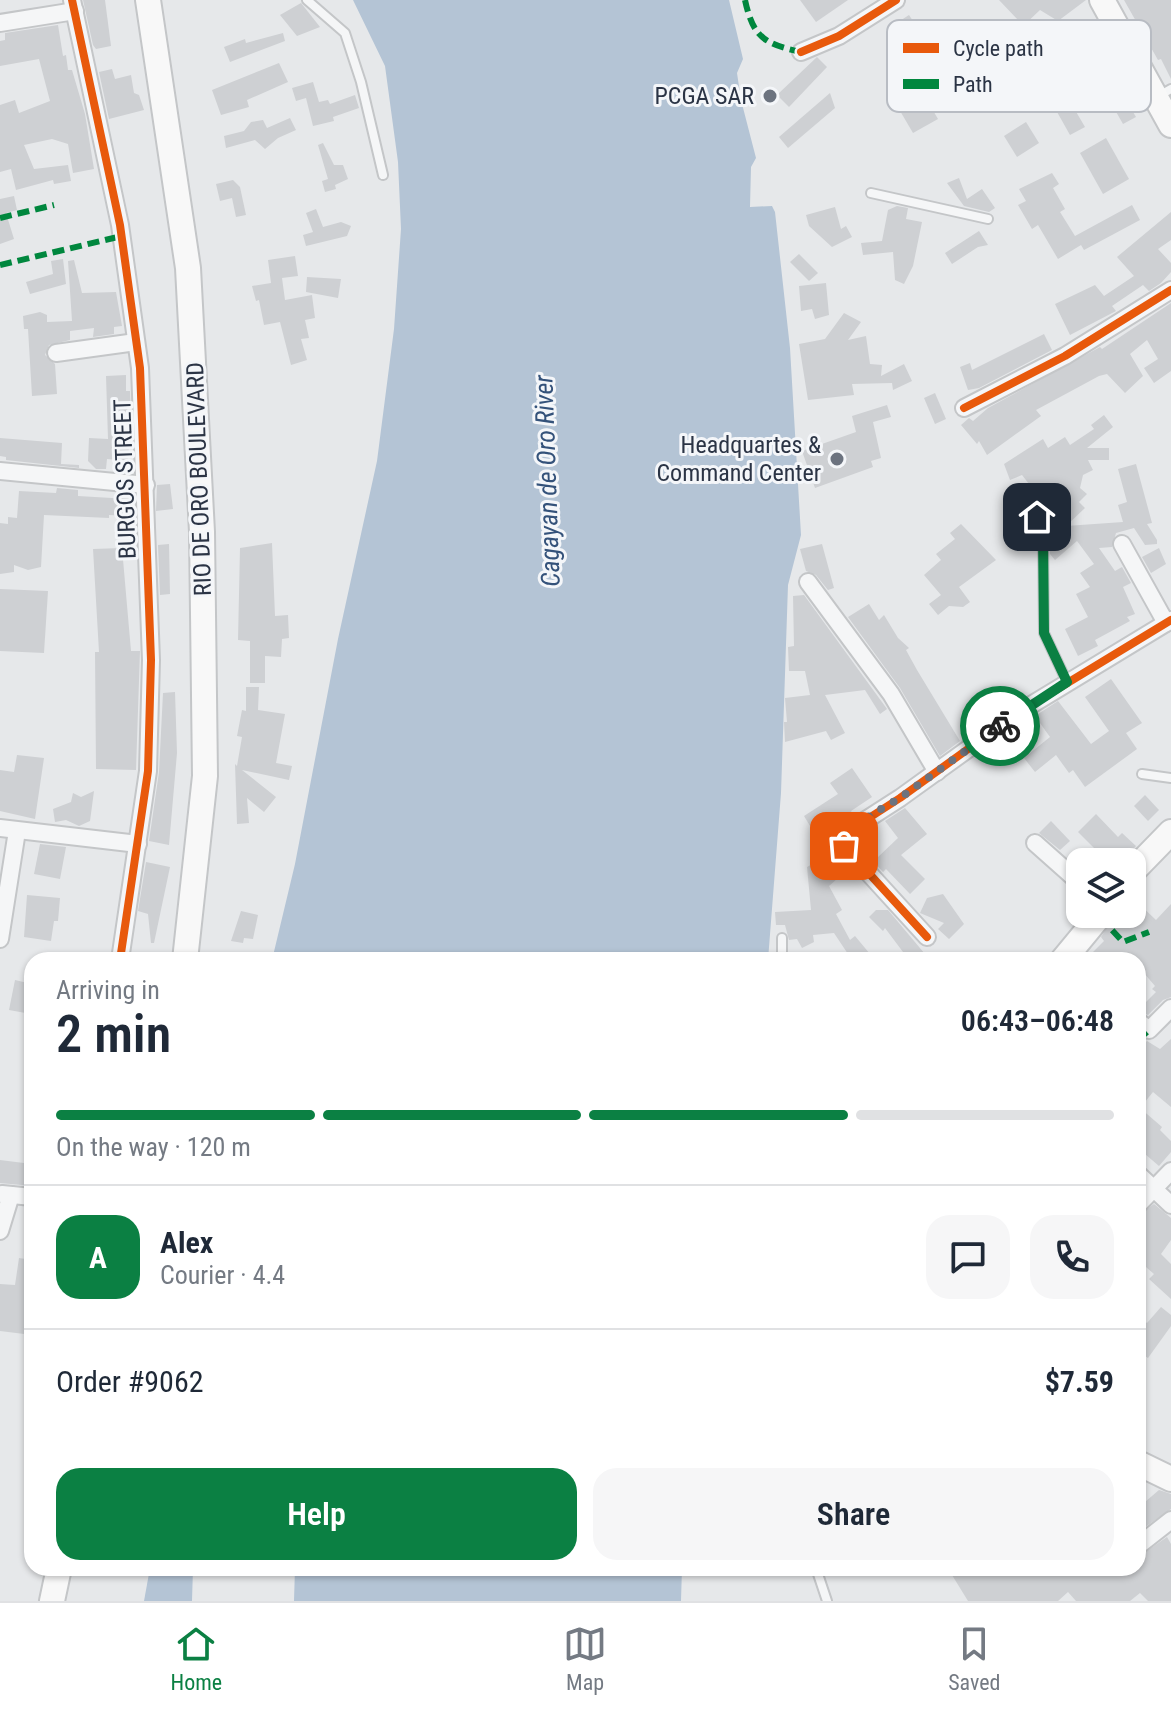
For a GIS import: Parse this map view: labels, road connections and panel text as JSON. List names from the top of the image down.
{
  "streets": {
    "main road": ["RIO DE ORO BOULEVARD"],
    "street": ["BURGOS STREET"]
  },
  "water": ["Cagayan de Oro River"],
  "places": ["PCGA SAR", "Headquartes & Command Center"],
  "legend": ["Cycle path", "Path"],
  "page": {
    "heading": ["2 min", "Arriving in", "06:43–06:48"],
    "panel": [
      "Alex",
      "Courier · 4.4",
      "Order #9062",
      "$7.59"
    ],
    "bar": "On the way · 120 m",
    "round": "A",
    "buttons": ["Help", "Share"],
    "tabs": ["Home", "Map", "Saved"]
  }
}
